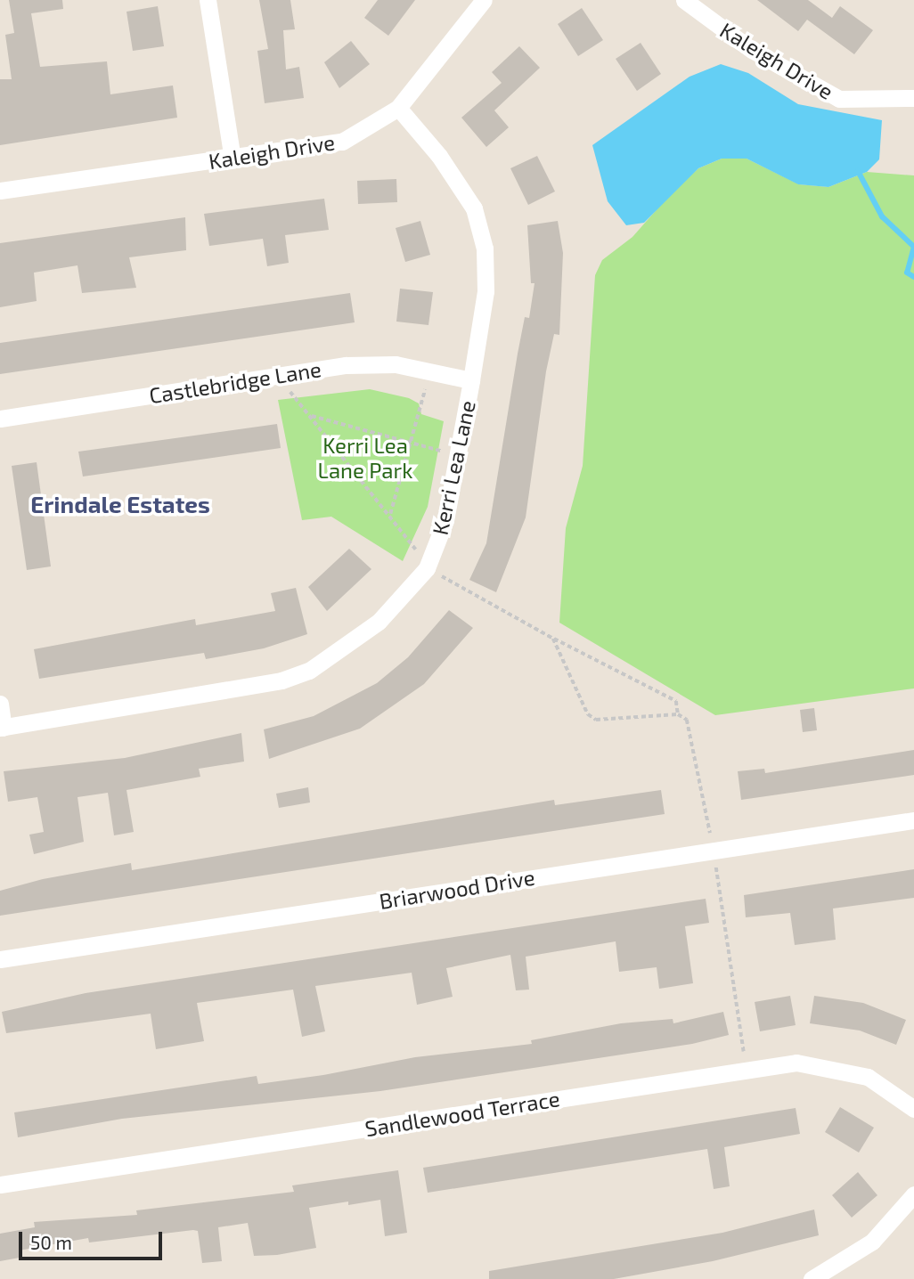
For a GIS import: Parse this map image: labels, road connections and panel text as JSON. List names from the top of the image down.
{
  "streets": {
    "street": [
      "Kaleigh Drive",
      "Castlebridge Lane",
      "Kerri Lea Lane",
      "Briarwood Drive",
      "Sandlewood Terrace"
    ]
  },
  "crossings": [
    ["Kaleigh Drive", "Kerri Lea Lane"],
    ["Castlebridge Lane", "Kerri Lea Lane"]
  ],
  "districts": ["Erindale Estates"],
  "parks": ["Kerri Lea Lane Park"],
  "scale_bar": "50 m"
}
